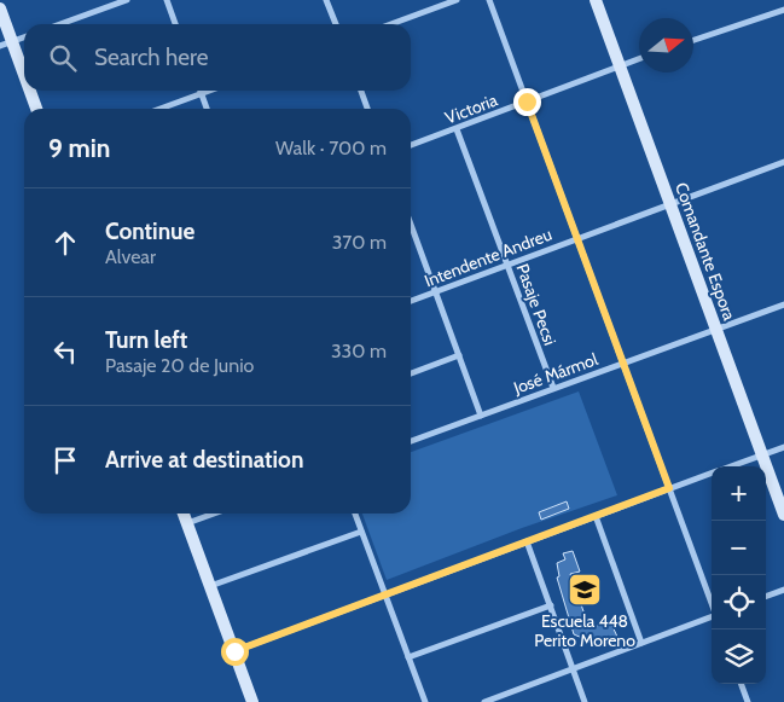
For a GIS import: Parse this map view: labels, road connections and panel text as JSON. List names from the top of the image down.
{
  "streets": {
    "street": [
      "Victoria",
      "Comandante Espora",
      "Intendente Andreu",
      "Pasaje Pecsi",
      "José Mármol"
    ]
  },
  "crossings": [
    ["Victoria", "Comandante Espora"],
    ["Victoria", "Pasaje Pecsi"],
    ["Comandante Espora", "Intendente Andreu"],
    ["Comandante Espora", "José Mármol"],
    ["Intendente Andreu", "Pasaje Pecsi"],
    ["Pasaje Pecsi", "José Mármol"]
  ],
  "places": {
    "school or university": ["Escuela 448 Perito Moreno"]
  },
  "north": "right",
  "page": {
    "search": "Search here",
    "heading": ["9 min", "Walk · 700 m"],
    "list": [
      ["Continue", "Alvear", "370 m"],
      ["Turn left", "Pasaje 20 de Junio", "330 m"],
      "Arrive at destination"
    ],
    "map_buttons": ["+", "−"]
  }
}
